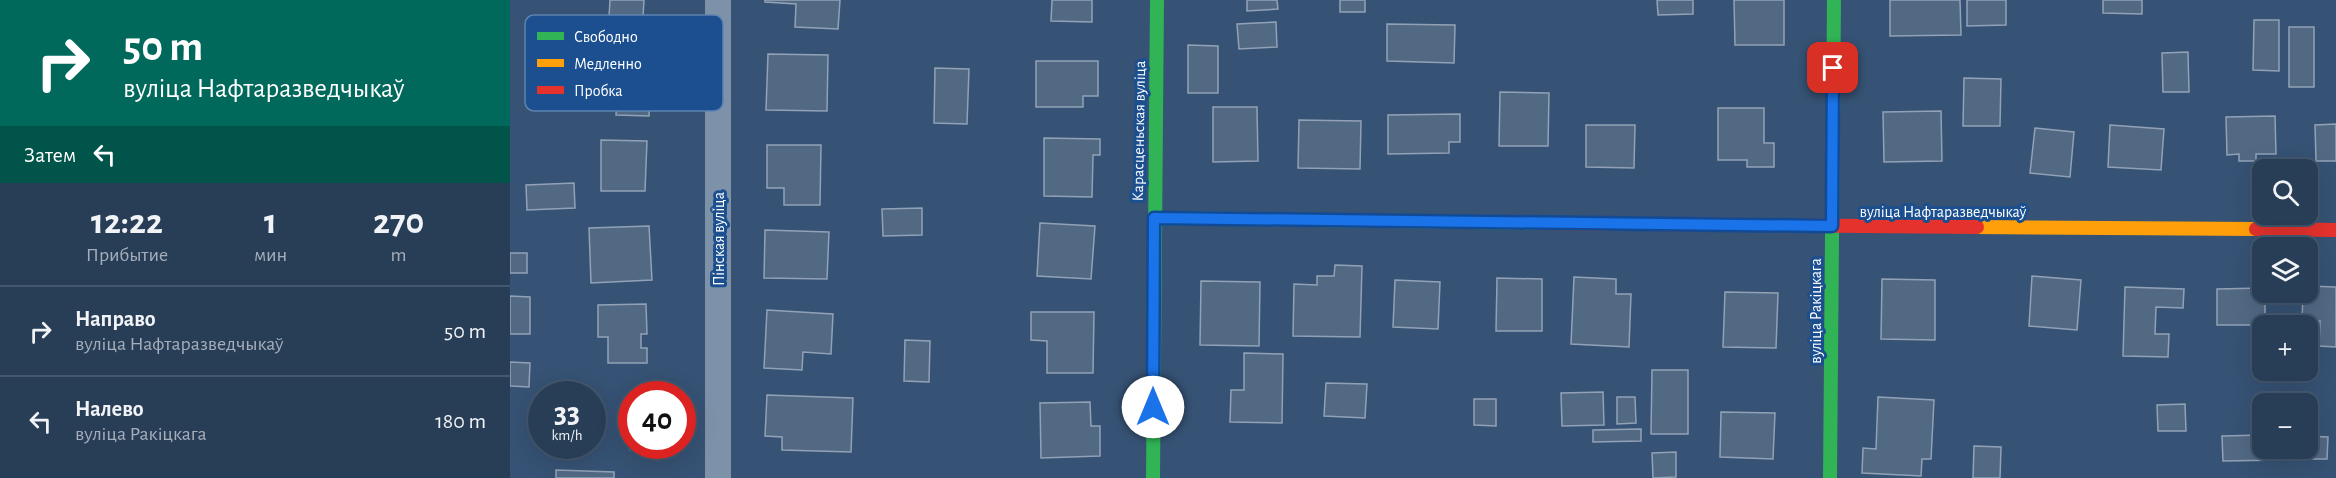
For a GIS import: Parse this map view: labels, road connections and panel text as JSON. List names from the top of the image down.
{
  "streets": {
    "street": [
      "Карасценьская вуліца",
      "вуліца Нафтаразведчыкаў",
      "Пінская вуліца",
      "вуліца Ракіцкага"
    ]
  },
  "crossings": [
    ["Карасценьская вуліца", "вуліца Нафтаразведчыкаў"],
    ["вуліца Нафтаразведчыкаў", "вуліца Ракіцкага"]
  ],
  "legend": ["Свободно", "Медленно", "Пробка"],
  "page": {
    "turn": ["50 m", "вуліца Нафтаразведчыкаў"],
    "then": "Затем",
    "map_buttons": ["+", "−"],
    "eta": [
      "12:22",
      "Прибытие",
      "1",
      "мин",
      "270",
      "m"
    ],
    "list": [
      {
        "name": "Направо",
        "note": "вуліца Нафтаразведчыкаў",
        "value": "50 m"
      },
      {
        "name": "Налево",
        "note": "вуліца Ракіцкага",
        "value": "180 m"
      }
    ],
    "speed": "33 km/h",
    "limit": "40"
  }
}
